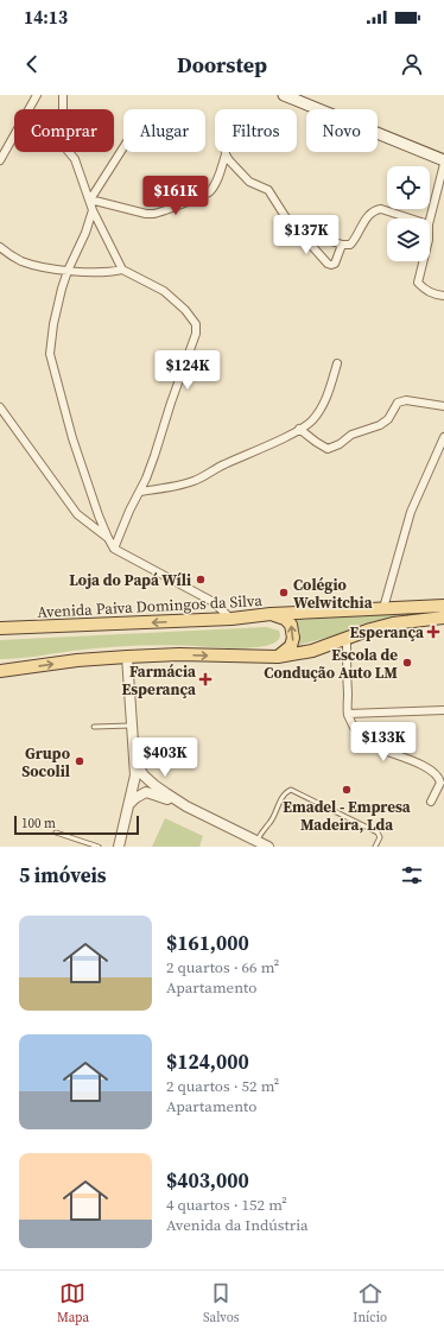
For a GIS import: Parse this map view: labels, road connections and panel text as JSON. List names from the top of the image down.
{
  "streets": {
    "main road": ["Avenida Paiva Domingos da Silva"]
  },
  "places": {
    "other": [
      "Loja do Papá Wíli",
      "Colégio Welwitchia",
      "Escola de Condução Auto LM",
      "Grupo Socolil",
      "Emadel - Empresa Madeira, Lda"
    ],
    "health": ["Esperança", "Farmácia Esperança"]
  },
  "scale_bar": "100 m",
  "page": {
    "status": "14:13",
    "header": "Doorstep",
    "chip": [
      "Comprar",
      "Alugar",
      "Filtros",
      "Novo"
    ],
    "price": [
      "$161K",
      "$137K",
      "$124K",
      "$133K",
      "$403K"
    ],
    "scale": "100 m",
    "heading": "5 imóveis",
    "list": [
      {
        "name": "$161,000",
        "note": "2 quartos · 66 m² · Apartamento"
      },
      {
        "name": "$124,000",
        "note": "2 quartos · 52 m² · Apartamento"
      },
      {
        "name": "$403,000",
        "note": "4 quartos · 152 m² · Avenida da Indústria"
      }
    ],
    "tabs": ["Mapa", "Salvos", "Início"]
  }
}
